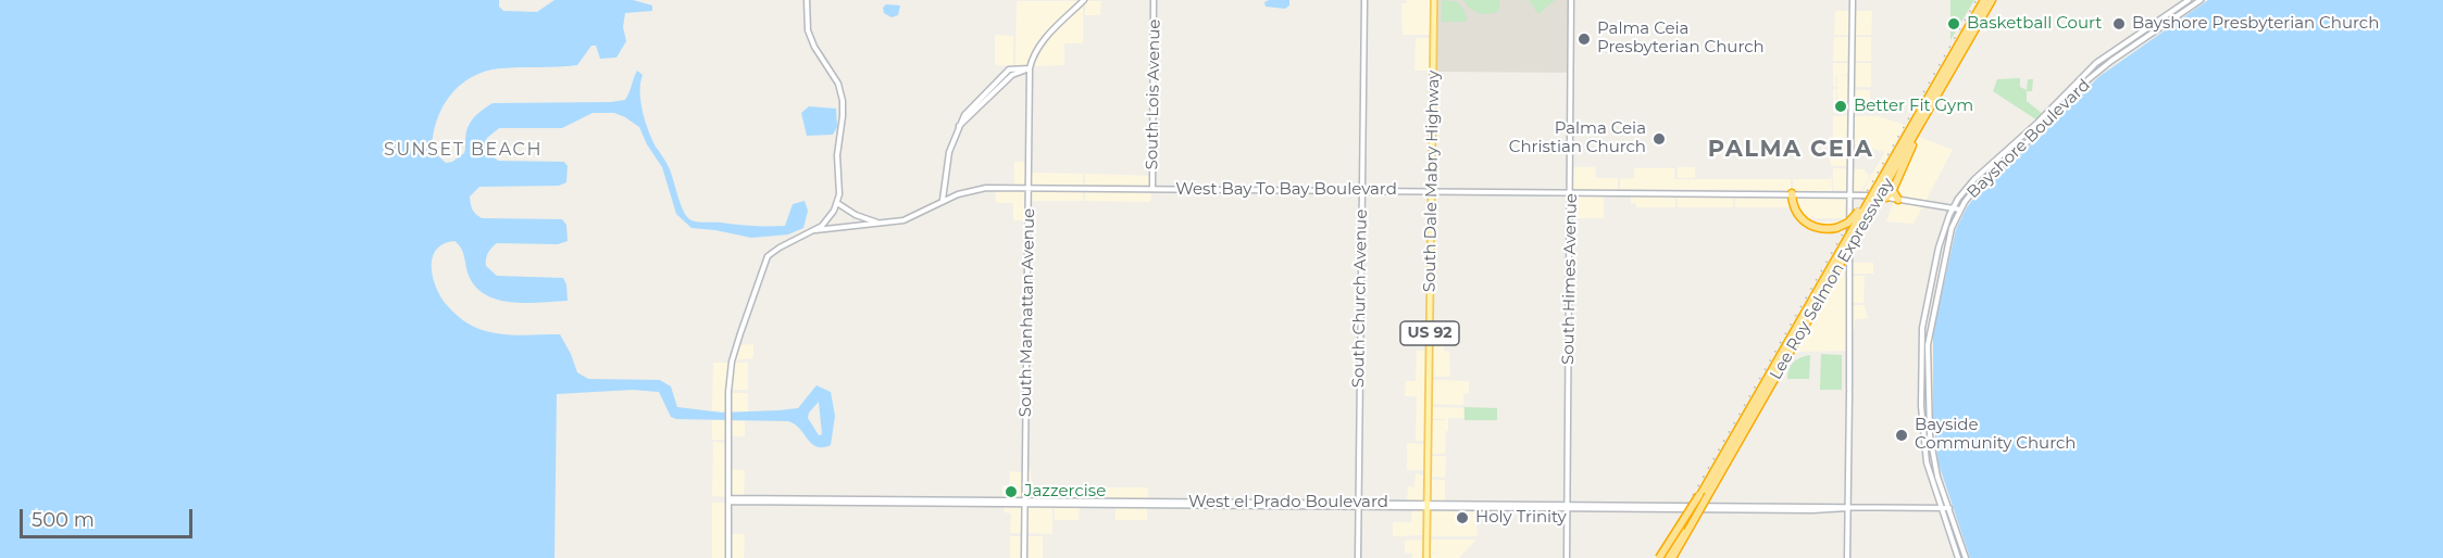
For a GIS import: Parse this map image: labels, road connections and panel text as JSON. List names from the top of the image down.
{
  "streets": {
    "highway": ["Lee Roy Selmon Expressway"],
    "main road": ["South Dale Mabry Highway", "US 92"],
    "street": [
      "South Lois Avenue",
      "Bayshore Boulevard",
      "West Bay To Bay Boulevard",
      "South Himes Avenue",
      "South Church Avenue",
      "South Manhattan Avenue",
      "West el Prado Boulevard"
    ]
  },
  "crossings": [
    ["South Lois Avenue", "West Bay To Bay Boulevard"],
    ["Bayshore Boulevard", "West Bay To Bay Boulevard"],
    ["Bayshore Boulevard", "West el Prado Boulevard"],
    ["South Dale Mabry Highway", "West Bay To Bay Boulevard"],
    ["South Dale Mabry Highway", "West el Prado Boulevard"],
    ["West Bay To Bay Boulevard", "South Himes Avenue"],
    ["West Bay To Bay Boulevard", "South Church Avenue"],
    ["West Bay To Bay Boulevard", "South Manhattan Avenue"],
    ["South Himes Avenue", "West el Prado Boulevard"],
    ["South Church Avenue", "West el Prado Boulevard"],
    ["South Manhattan Avenue", "West el Prado Boulevard"]
  ],
  "districts": ["SUNSET BEACH", "PALMA CEIA"],
  "places": [
    "Basketball Court",
    "Bayshore Presbyterian Church",
    "Palma Ceia Presbyterian Church",
    "Better Fit Gym",
    "Palma Ceia Christian Church",
    "Bayside Community Church",
    "Jazzercise",
    "Holy Trinity"
  ],
  "scale_bar": "500 m"
}
